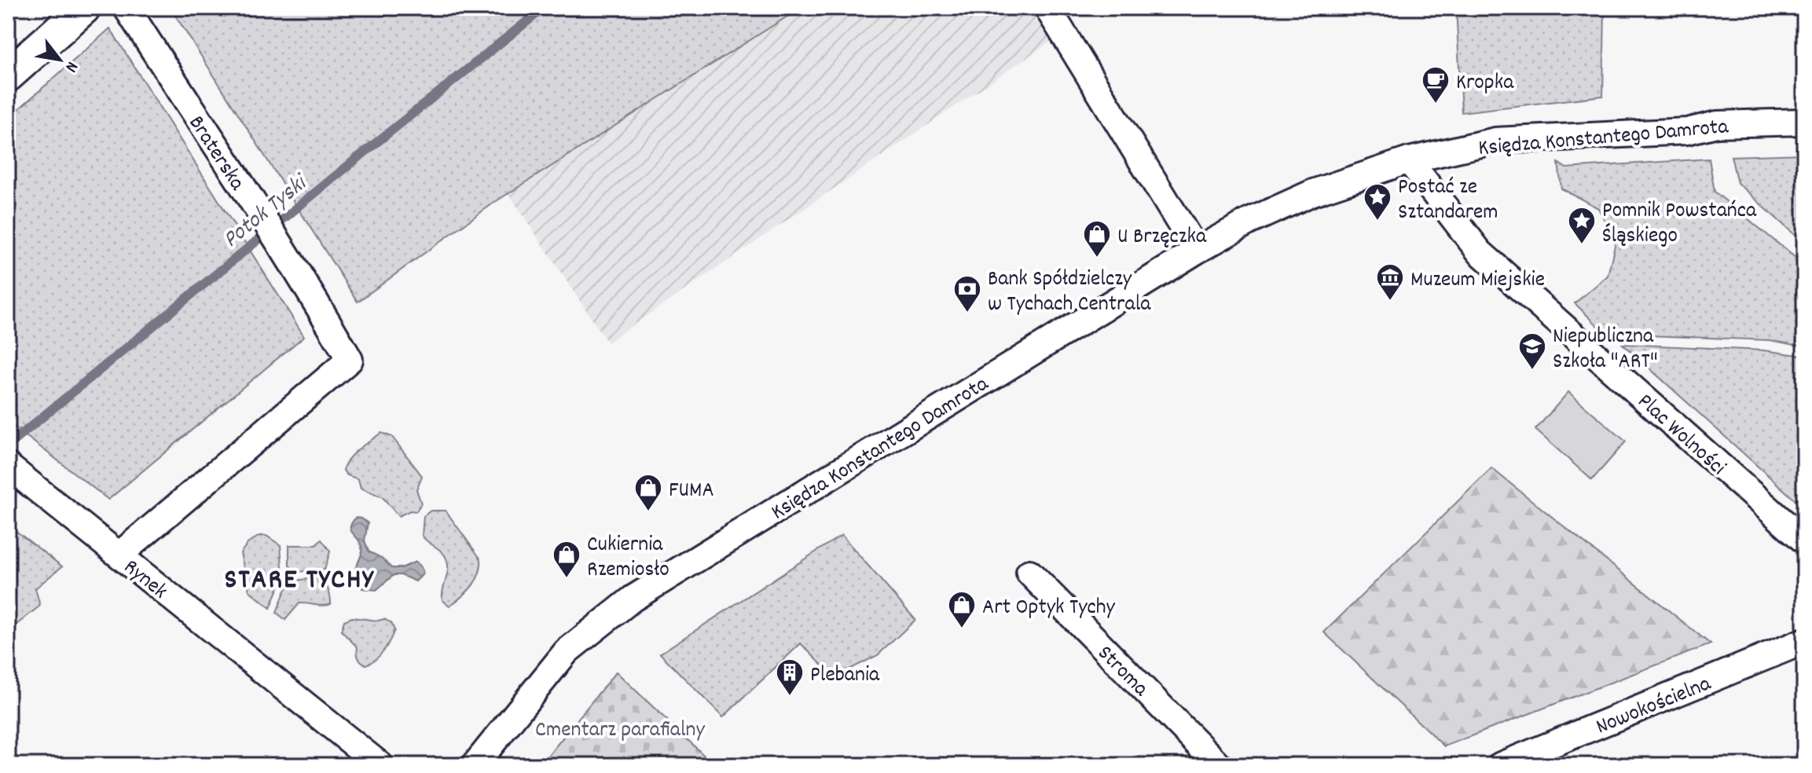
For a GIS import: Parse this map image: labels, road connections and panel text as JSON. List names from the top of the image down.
{
  "streets": {
    "street": [
      "Księdza Konstantego Damrota",
      "Braterska",
      "Plac Wolności",
      "Rynek",
      "Stroma",
      "Nowokościelna"
    ]
  },
  "crossings": [
    ["Księdza Konstantego Damrota", "Plac Wolności"],
    ["Braterska", "Rynek"]
  ],
  "districts": ["STARE TYCHY"],
  "water": ["Potok Tyski"],
  "parks": ["Cmentarz parafialny"],
  "places": {
    "cafe": ["Kropka"],
    "place": ["Postać ze Sztandarem", "Pomnik Powstańca Śląskiego"],
    "shop": [
      "U Brzęczka",
      "FUMA",
      "Cukiernia Rzemiosło",
      "Art Optyk Tychy"
    ],
    "museum": ["Muzeum Miejskie"],
    "bank": ["Bank Spółdzielczy w Tychach Centrala"],
    "school or university": ["Niepubliczna Szkoła \"ART\""],
    "building": ["Plebania"]
  },
  "north": "bottom right"
}
